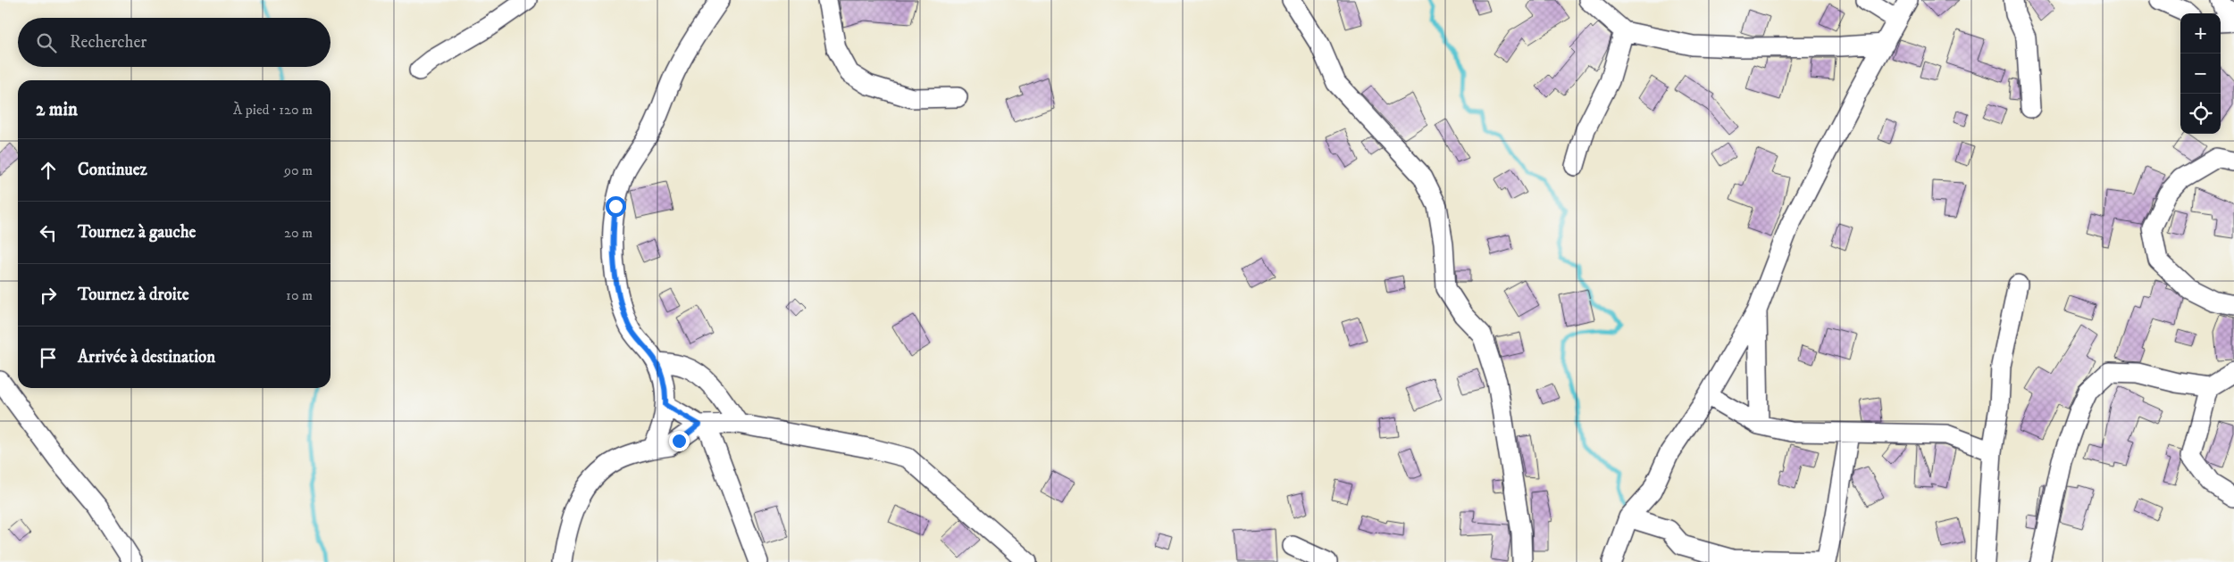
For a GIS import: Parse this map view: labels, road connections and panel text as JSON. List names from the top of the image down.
{
  "page": {
    "map_buttons": ["+", "−"],
    "search": "Rechercher",
    "heading": ["2 min", "À pied · 120 m"],
    "list": [
      ["Continuez", "90 m"],
      ["Tournez à gauche", "20 m"],
      ["Tournez à droite", "10 m"],
      "Arrivée à destination"
    ]
  }
}
